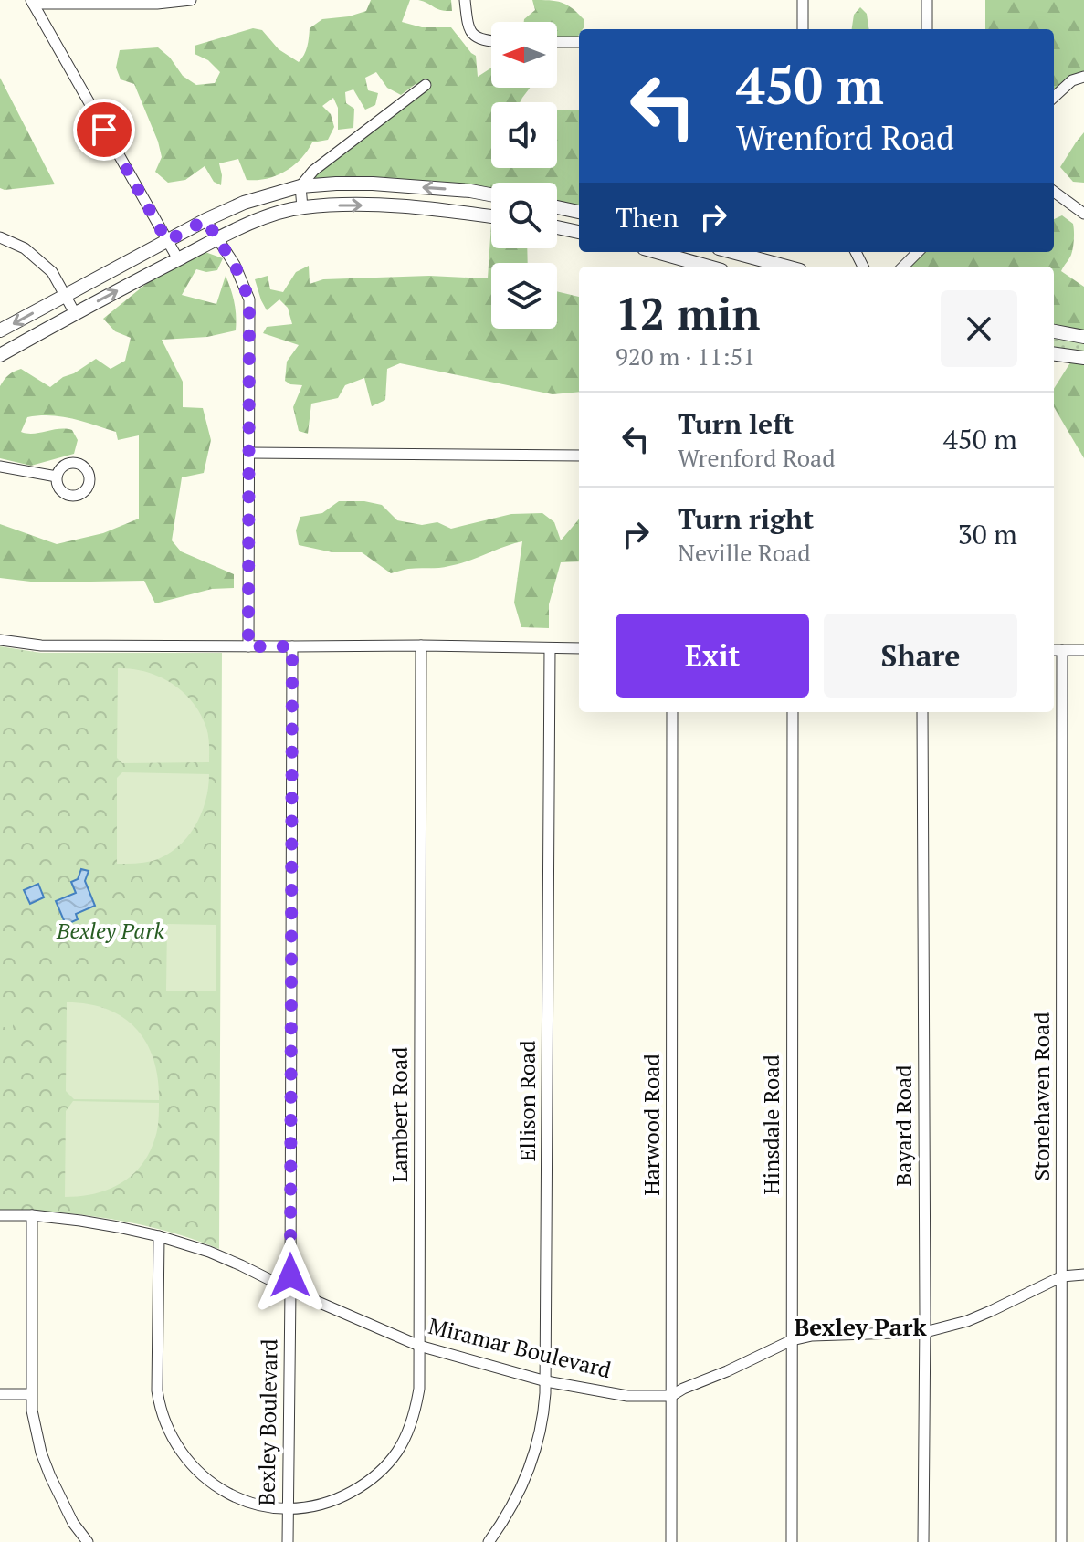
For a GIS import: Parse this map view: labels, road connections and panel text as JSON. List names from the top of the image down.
{
  "streets": {
    "street": [
      "Stonehaven Road",
      "Ellison Road",
      "Lambert Road",
      "Harwood Road",
      "Hinsdale Road",
      "Bayard Road",
      "Miramar Boulevard",
      "Bexley Boulevard"
    ]
  },
  "crossings": [
    ["Stonehaven Road", "Miramar Boulevard"],
    ["Ellison Road", "Miramar Boulevard"],
    ["Lambert Road", "Miramar Boulevard"],
    ["Lambert Road", "Bexley Boulevard"],
    ["Harwood Road", "Miramar Boulevard"],
    ["Hinsdale Road", "Miramar Boulevard"],
    ["Bayard Road", "Miramar Boulevard"],
    ["Miramar Boulevard", "Bexley Boulevard"]
  ],
  "districts": ["Bexley Park"],
  "parks": ["Bexley Park"],
  "north": "left",
  "page": {
    "turn": ["450 m", "Wrenford Road"],
    "then": "Then",
    "heading": ["12 min", "920 m · 11:51"],
    "list": [
      {
        "name": "Turn left",
        "note": "Wrenford Road",
        "value": "450 m"
      },
      {
        "name": "Turn right",
        "note": "Neville Road",
        "value": "30 m"
      }
    ],
    "buttons": ["Exit", "Share"]
  }
}
